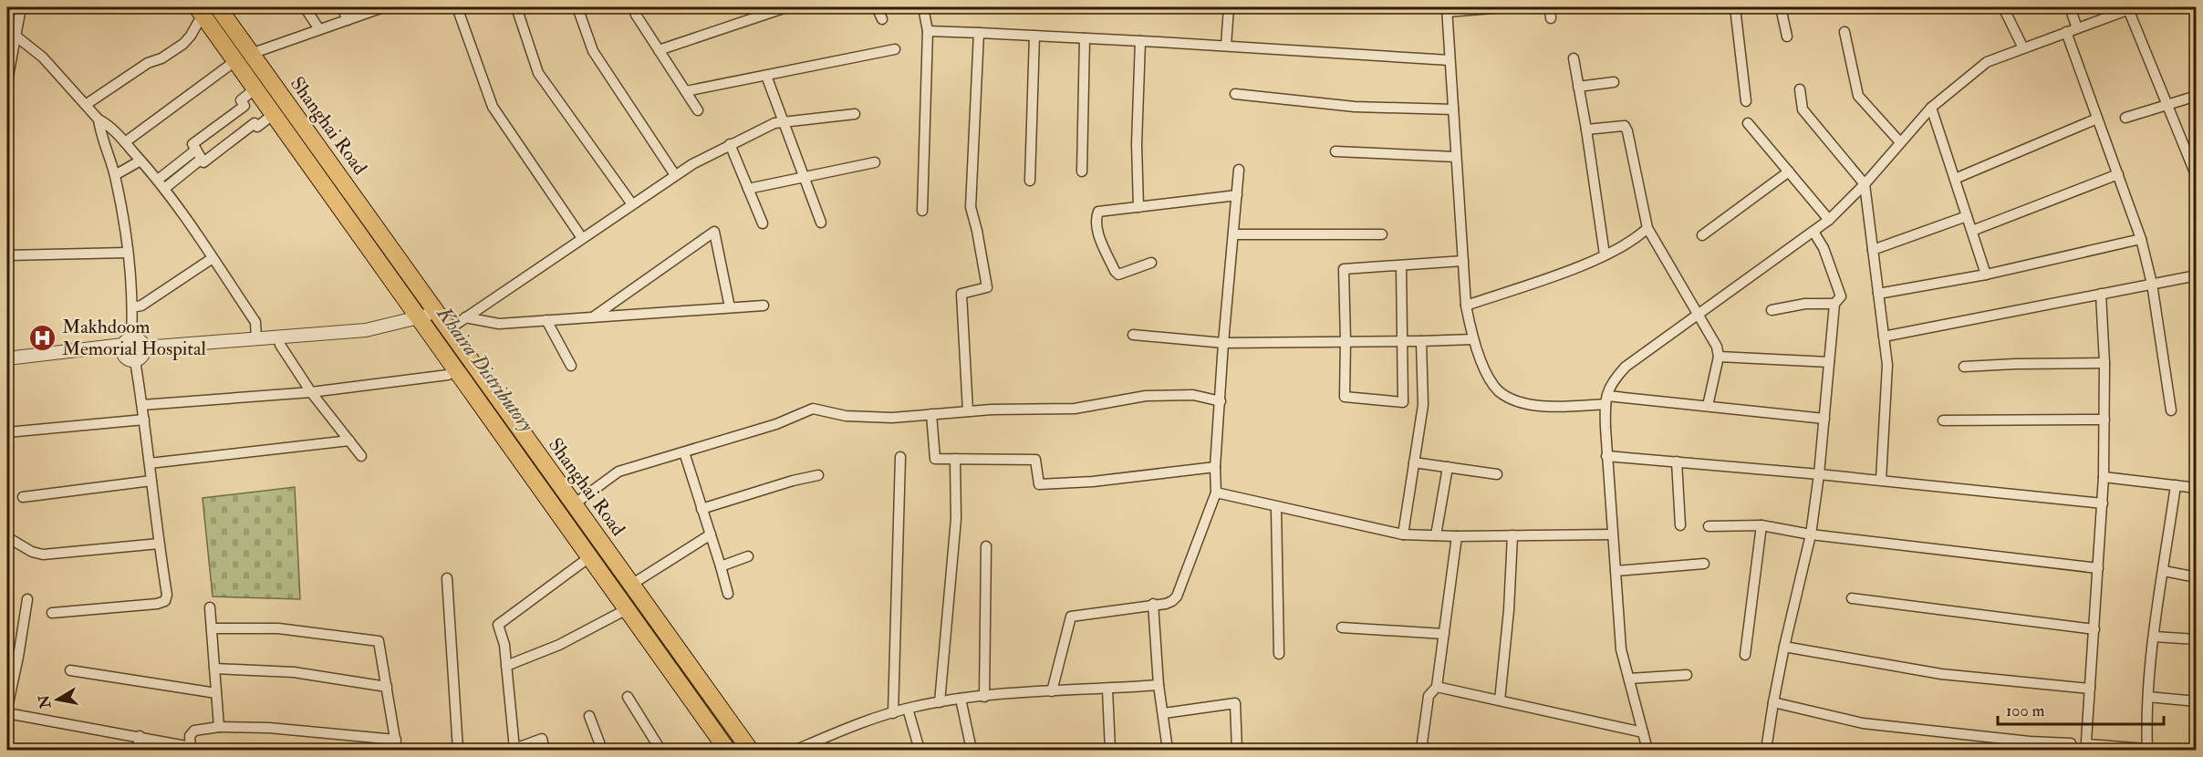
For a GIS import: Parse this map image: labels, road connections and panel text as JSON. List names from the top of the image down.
{
  "streets": {
    "main road": ["Shanghai Road"]
  },
  "water": ["Khaira Distributory"],
  "places": {
    "hospital": ["Makhdoom Memorial Hospital"]
  },
  "scale_bar": "100 m",
  "north": "left"
}
